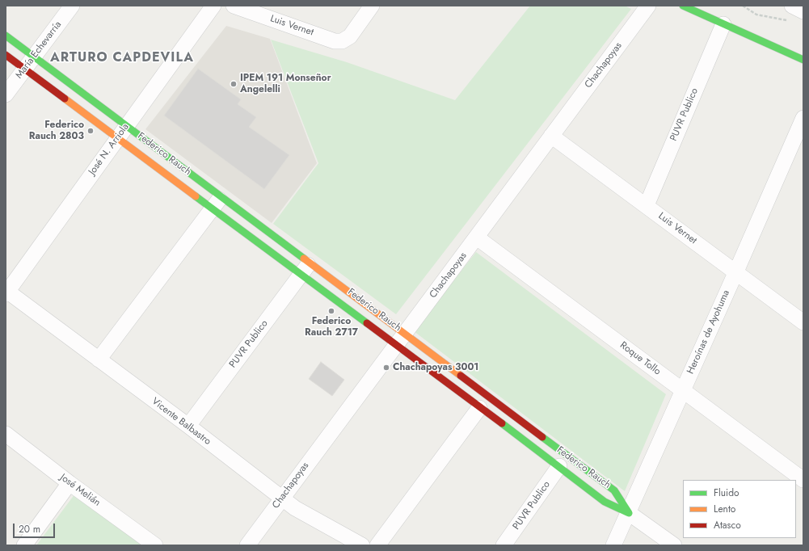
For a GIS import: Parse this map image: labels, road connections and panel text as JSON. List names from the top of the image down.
{
  "streets": {
    "street": [
      "Luis Vernet",
      "María Echevarría",
      "Chachapoyas",
      "PUVR Publico",
      "José N. Arriola",
      "Federico Rauch",
      "Heroínas de Ayohuma",
      "Roque Tollo",
      "Vicente Balbastro",
      "José Melián"
    ]
  },
  "crossings": [
    ["Luis Vernet", "Chachapoyas"],
    ["Luis Vernet", "PUVR Publico"],
    ["Luis Vernet", "Heroínas de Ayohuma"],
    ["María Echevarría", "Federico Rauch"],
    ["Chachapoyas", "Federico Rauch"],
    ["Chachapoyas", "Roque Tollo"],
    ["Chachapoyas", "Vicente Balbastro"],
    ["PUVR Publico", "Federico Rauch"],
    ["PUVR Publico", "Vicente Balbastro"],
    ["José N. Arriola", "Federico Rauch"],
    ["José N. Arriola", "Vicente Balbastro"],
    ["Federico Rauch", "Heroínas de Ayohuma"],
    ["Heroínas de Ayohuma", "Roque Tollo"]
  ],
  "districts": ["ARTURO CAPDEVILA"],
  "places": [
    "IPEM 191 Monseñor Angelelli",
    "Federico Rauch 2803",
    "Federico Rauch 2717",
    "Chachapoyas 3001"
  ],
  "legend": ["Fluido", "Lento", "Atasco"],
  "scale_bar": "20 m"
}
